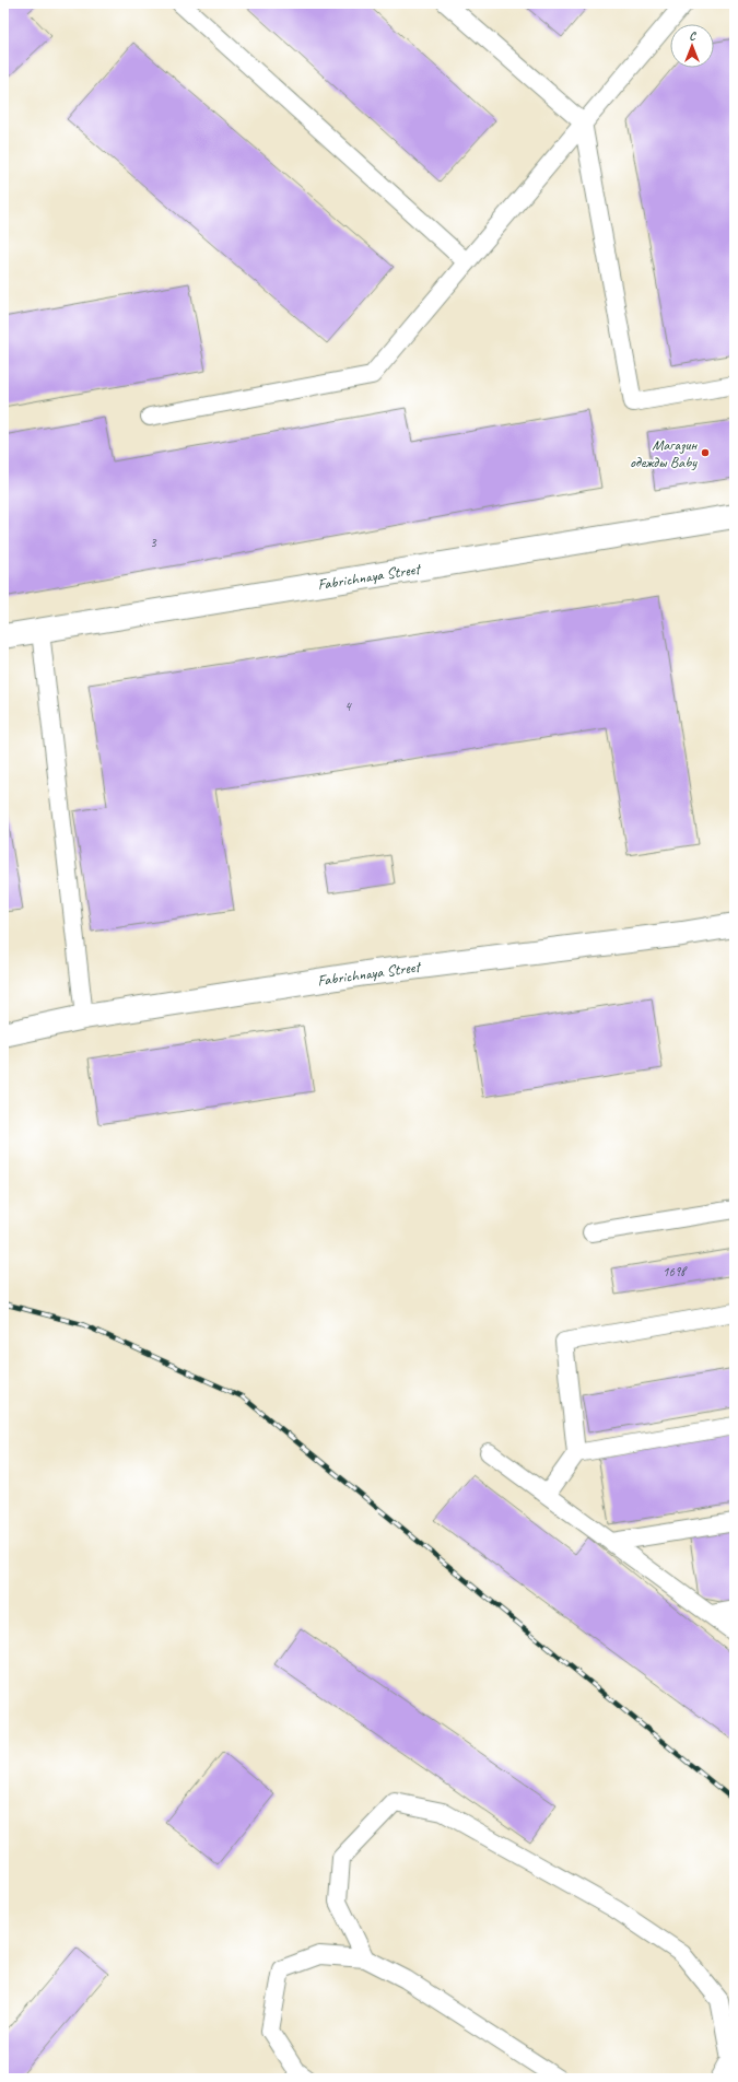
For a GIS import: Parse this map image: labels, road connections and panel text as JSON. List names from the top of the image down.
{
  "streets": {
    "street": ["Fabrichnaya Street"]
  },
  "places": ["Магазин одежды Baby"],
  "house_numbers": ["3", "4", "169в"],
  "north": "top"
}
